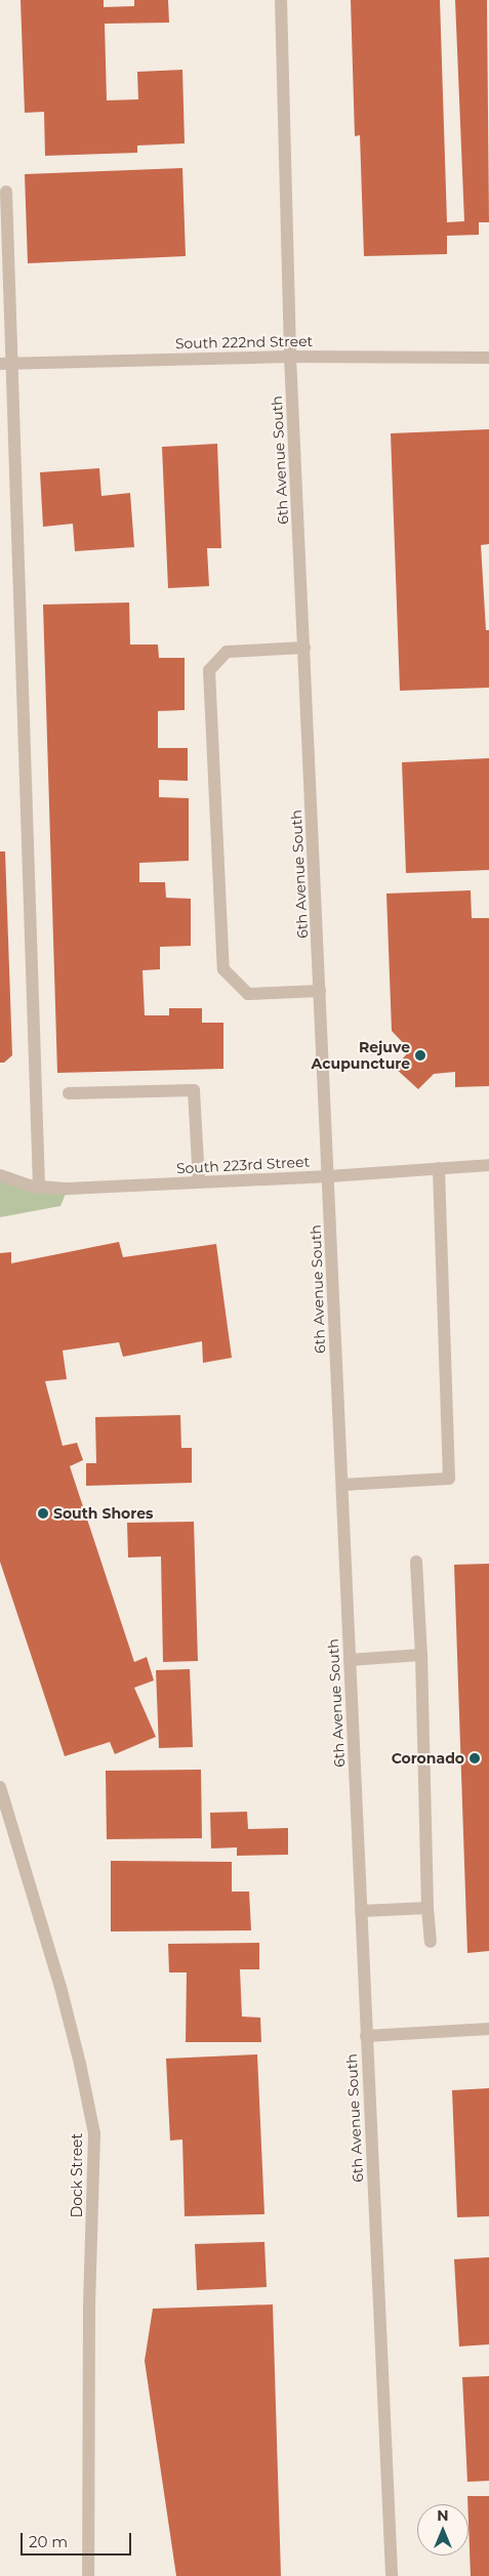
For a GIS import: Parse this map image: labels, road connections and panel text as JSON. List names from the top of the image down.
{
  "streets": {
    "street": [
      "South 222nd Street",
      "6th Avenue South",
      "South 223rd Street",
      "Dock Street"
    ]
  },
  "crossings": [
    ["South 222nd Street", "6th Avenue South"],
    ["6th Avenue South", "South 223rd Street"]
  ],
  "places": ["Rejuve Acupuncture", "South Shores", "Coronado"],
  "scale_bar": "20 m",
  "north": "top"
}
